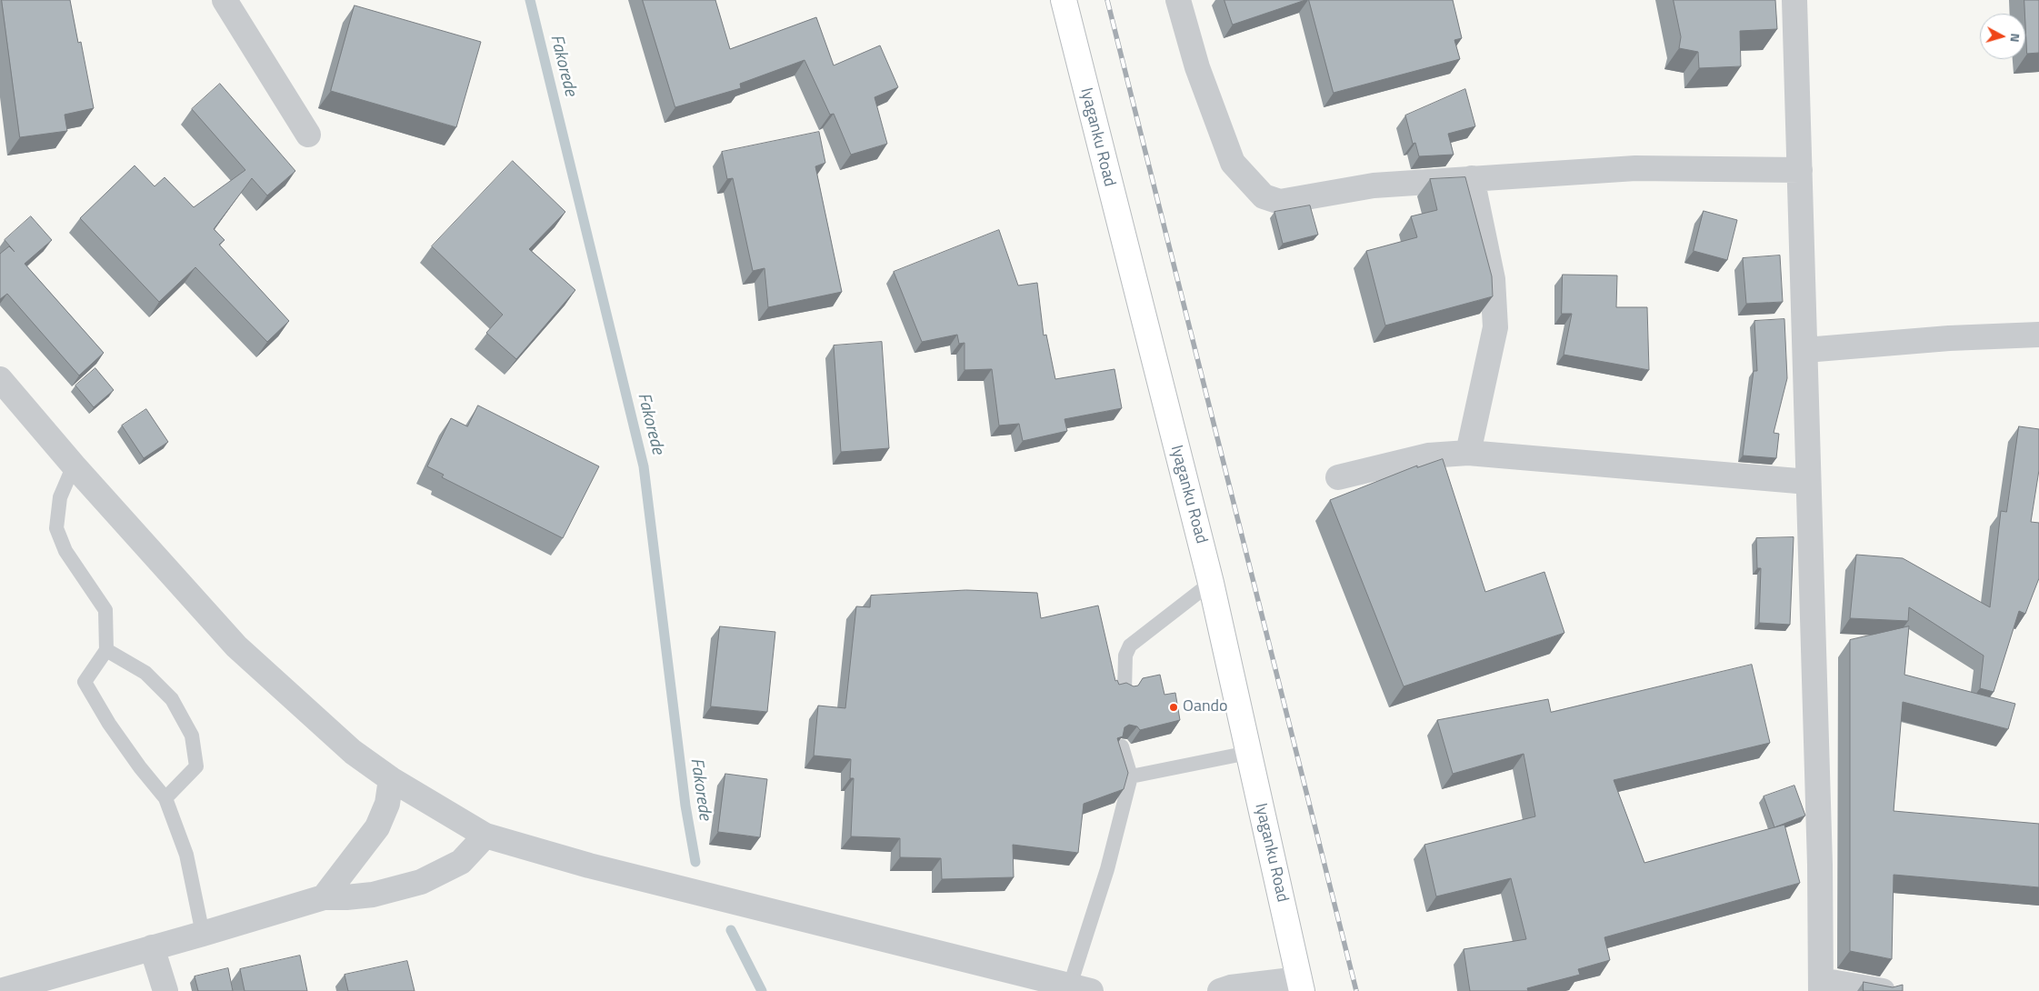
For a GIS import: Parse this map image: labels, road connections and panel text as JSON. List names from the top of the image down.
{
  "streets": {
    "highway": ["Iyaganku Road"]
  },
  "water": ["Fakorede"],
  "places": ["Oando"],
  "north": "right"
}
